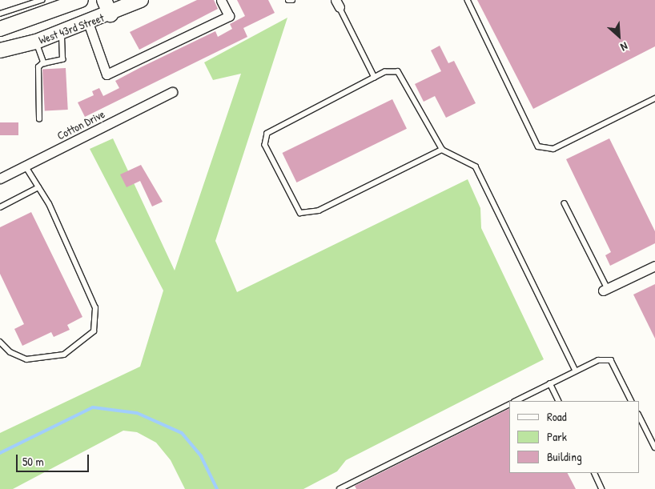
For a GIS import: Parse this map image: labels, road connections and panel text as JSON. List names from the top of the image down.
{
  "streets": {
    "main road": ["West 43rd Street"],
    "street": ["Cotton Drive"]
  },
  "legend": ["Road", "Park", "Building"],
  "scale_bar": "50 m",
  "north": "bottom right"
}
